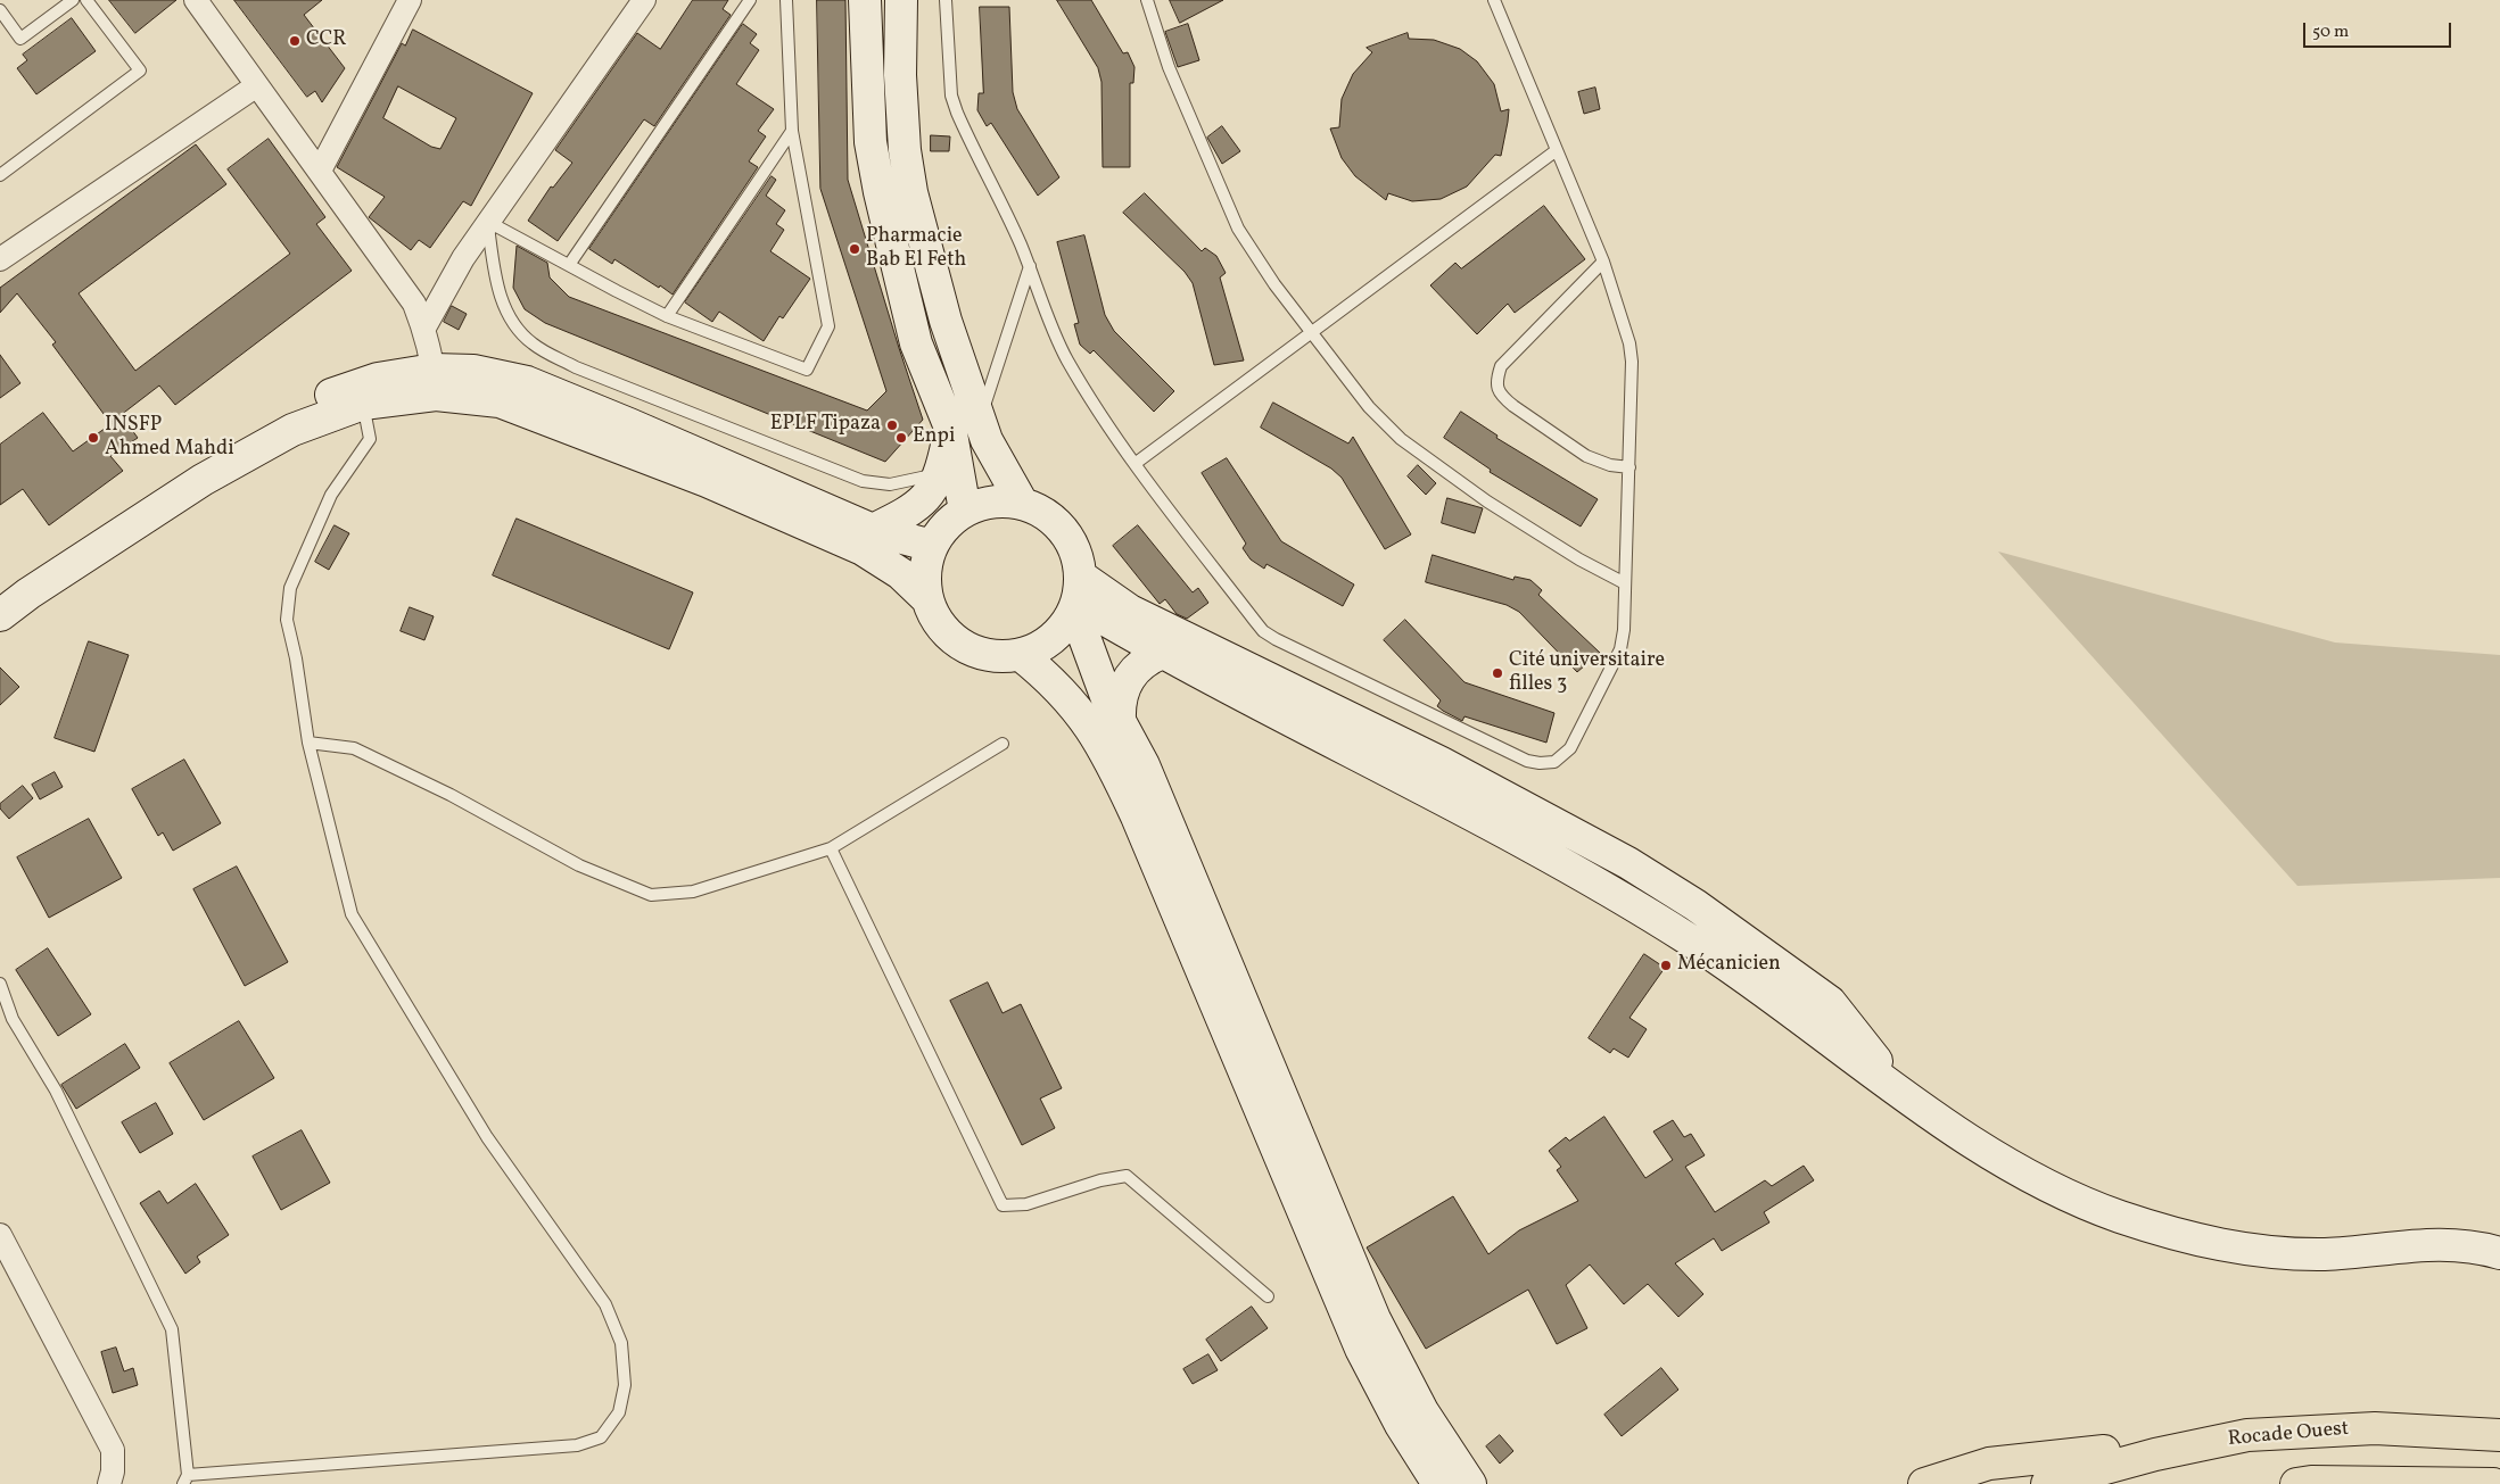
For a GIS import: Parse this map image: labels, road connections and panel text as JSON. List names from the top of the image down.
{
  "streets": {
    "highway": ["Rocade Ouest"]
  },
  "places": [
    "CCR",
    "Pharmacie Bab El Feth",
    "EPLF Tipaza",
    "INSFP Ahmed Mahdi",
    "Enpi",
    "Cité universitaire filles 3",
    "Mécanicien"
  ],
  "scale_bar": "50 m"
}
